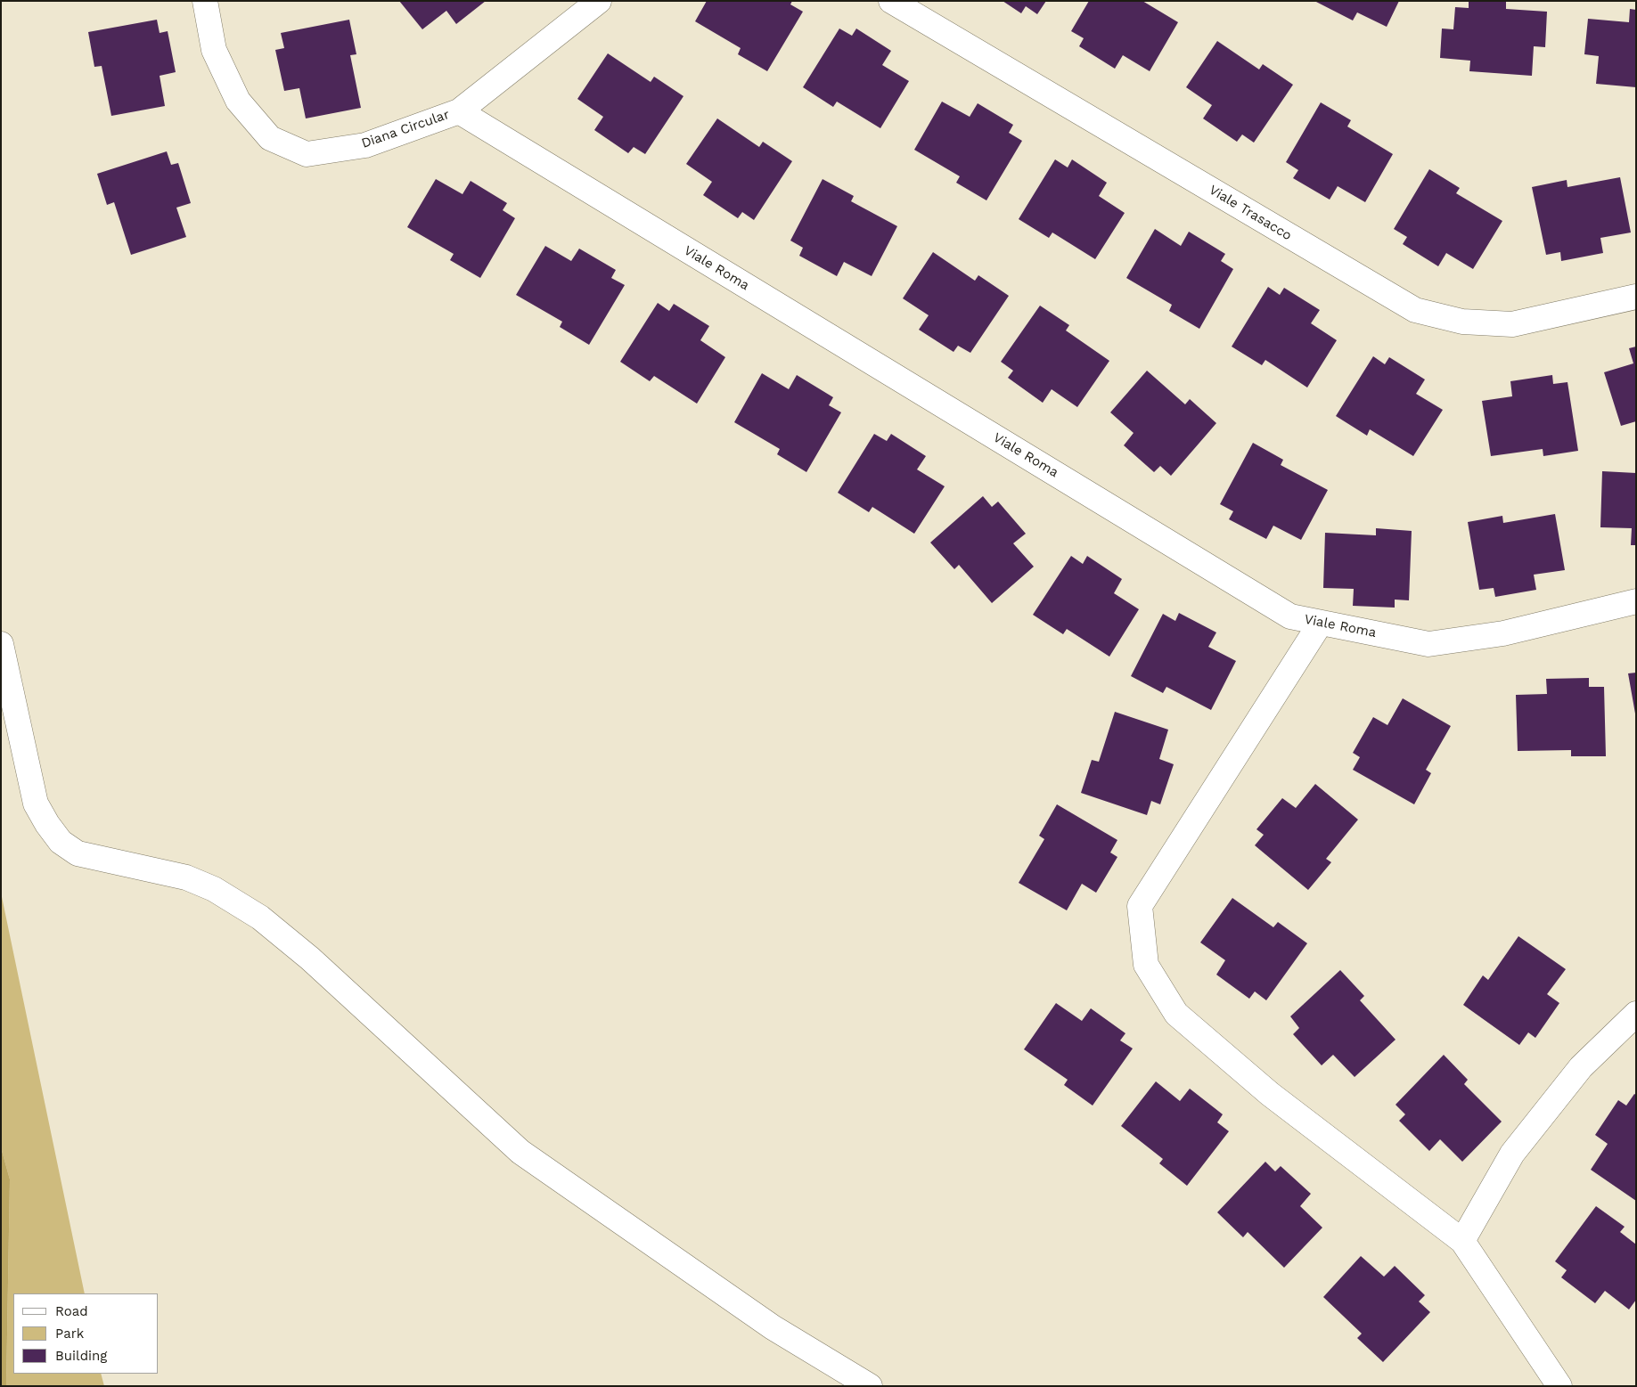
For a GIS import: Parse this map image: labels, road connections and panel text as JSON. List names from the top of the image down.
{
  "streets": {
    "street": ["Diana Circular", "Viale Trasacco", "Viale Roma"]
  },
  "crossings": [
    ["Diana Circular", "Viale Roma"]
  ],
  "legend": ["Road", "Park", "Building"]
}
